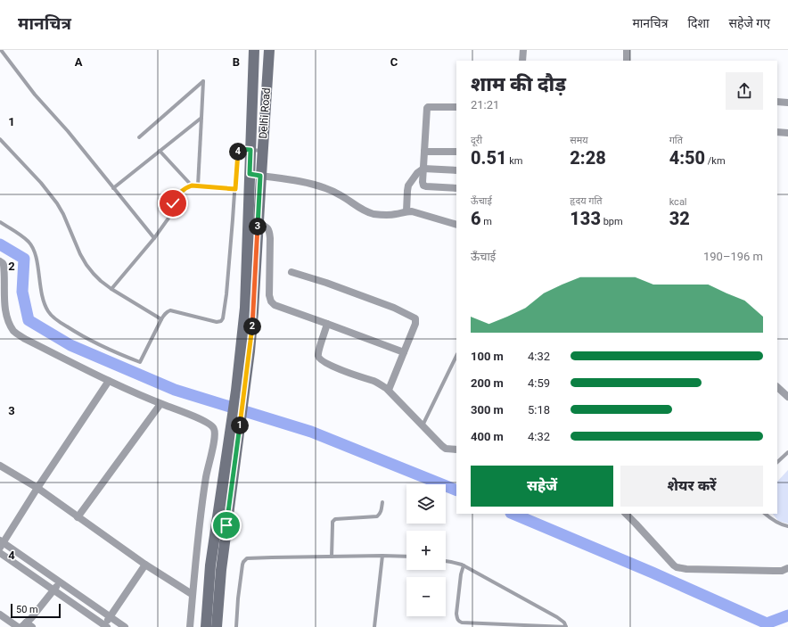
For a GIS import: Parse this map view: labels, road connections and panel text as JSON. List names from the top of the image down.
{
  "streets": {
    "main road": ["Delhi Road"]
  },
  "scale_bar": "50 m",
  "page": {
    "header": "मानचित्र",
    "nav": ["मानचित्र", "दिशा", "सहेजे गए"],
    "heading": ["शाम की दौड़", "21:21"],
    "stats": [
      ["दूरी", "0.51 km"],
      ["समय", "2:28"],
      ["गति", "4:50 /km"],
      ["ऊँचाई", "6 m"],
      ["हृदय गति", "133 bpm"],
      ["kcal", "32"]
    ],
    "pins": [
      "4",
      "3",
      "2",
      "1"
    ],
    "chart": ["ऊँचाई", "190–196 m"],
    "list": [
      {
        "name": "100 m",
        "note": "4:32"
      },
      {
        "name": "200 m",
        "note": "4:59"
      },
      {
        "name": "300 m",
        "note": "5:18"
      },
      {
        "name": "400 m",
        "note": "4:32"
      }
    ],
    "buttons": ["सहेजें", "शेयर करें"],
    "map_buttons": ["+", "−"],
    "scale": "50 m"
  },
  "grid": {
    "columns": ["A", "B", "C"],
    "rows": [
      "1",
      "2",
      "3",
      "4"
    ]
  }
}
